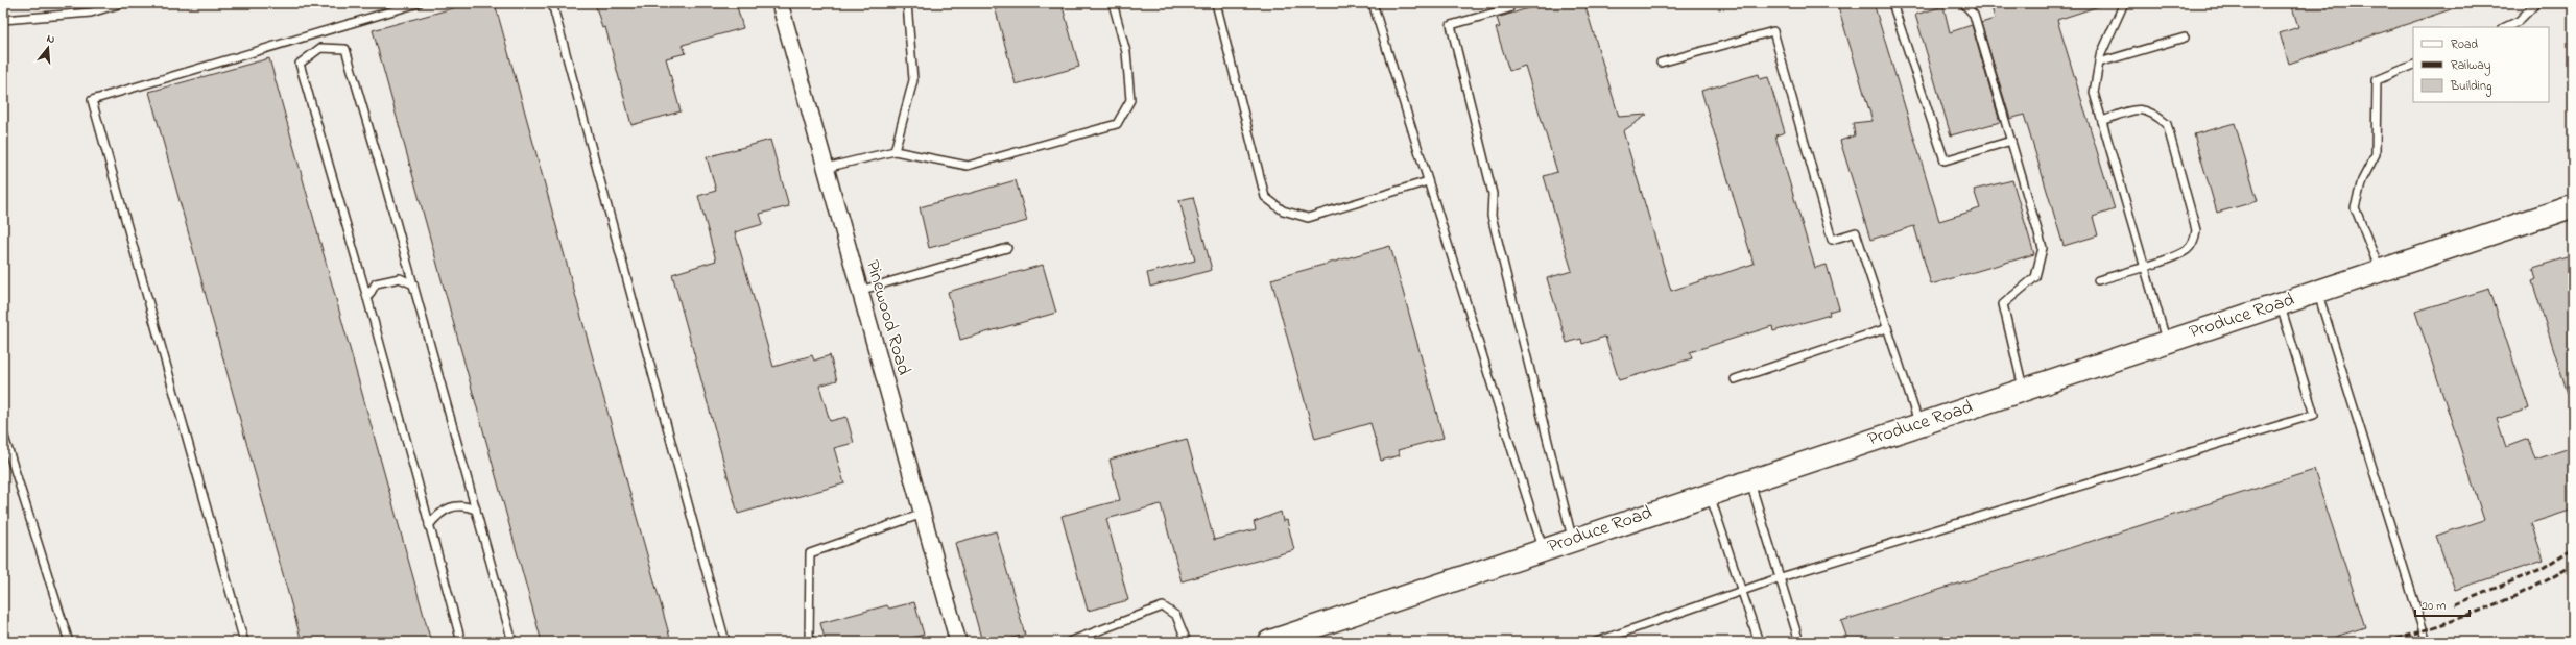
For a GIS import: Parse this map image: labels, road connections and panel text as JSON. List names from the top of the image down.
{
  "streets": {
    "street": ["Produce Road", "Pinewood Road"]
  },
  "legend": ["Road", "Railway", "Building"],
  "scale_bar": "20 m",
  "north": "top"
}
